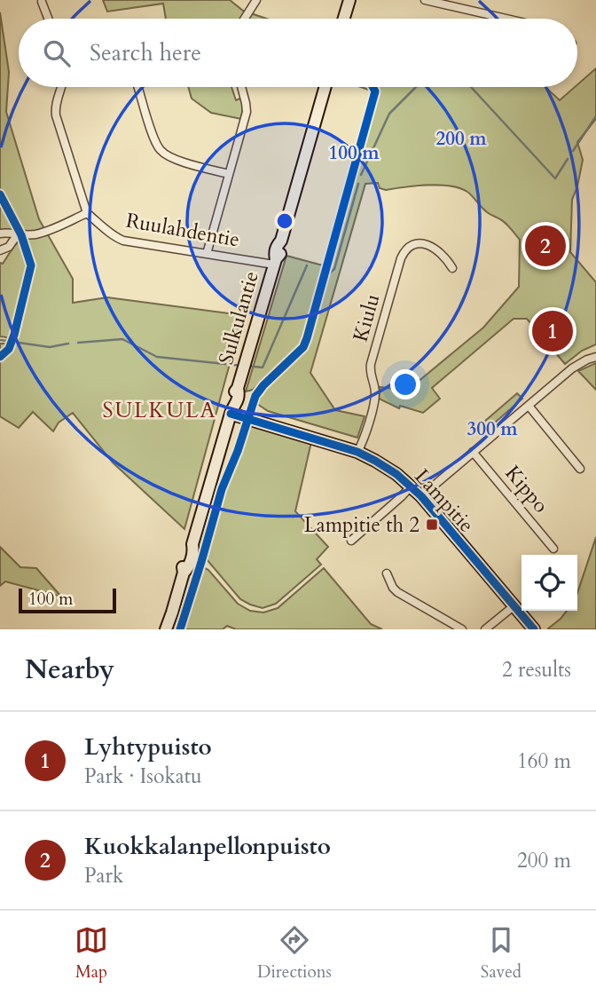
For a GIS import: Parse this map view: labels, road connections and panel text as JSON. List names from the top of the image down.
{
  "streets": {
    "main road": ["Sulkulantie", "Lampitie"],
    "street": ["Ruulahdentie", "Kiulu", "Kippo"]
  },
  "crossings": [
    ["Ruulahdentie", "Sulkulantie"],
    ["Sulkulantie", "Lampitie"],
    ["Kiulu", "Lampitie"]
  ],
  "districts": ["SULKULA"],
  "places": {
    "transit": ["Lampitie th 2"]
  },
  "scale_bar": "100 m",
  "page": {
    "search": "Search here",
    "pins": ["2", "1"],
    "scale": "100 m",
    "heading": ["Nearby", "2 results"],
    "list": [
      {
        "mark": "1",
        "name": "Lyhtypuisto",
        "note": "Park · Isokatu",
        "value": "160 m"
      },
      {
        "mark": "2",
        "name": "Kuokkalanpellonpuisto",
        "note": "Park",
        "value": "200 m"
      }
    ],
    "nav": ["Map", "Directions", "Saved"]
  },
  "rings": ["200 m", "100 m", "300 m"]
}
